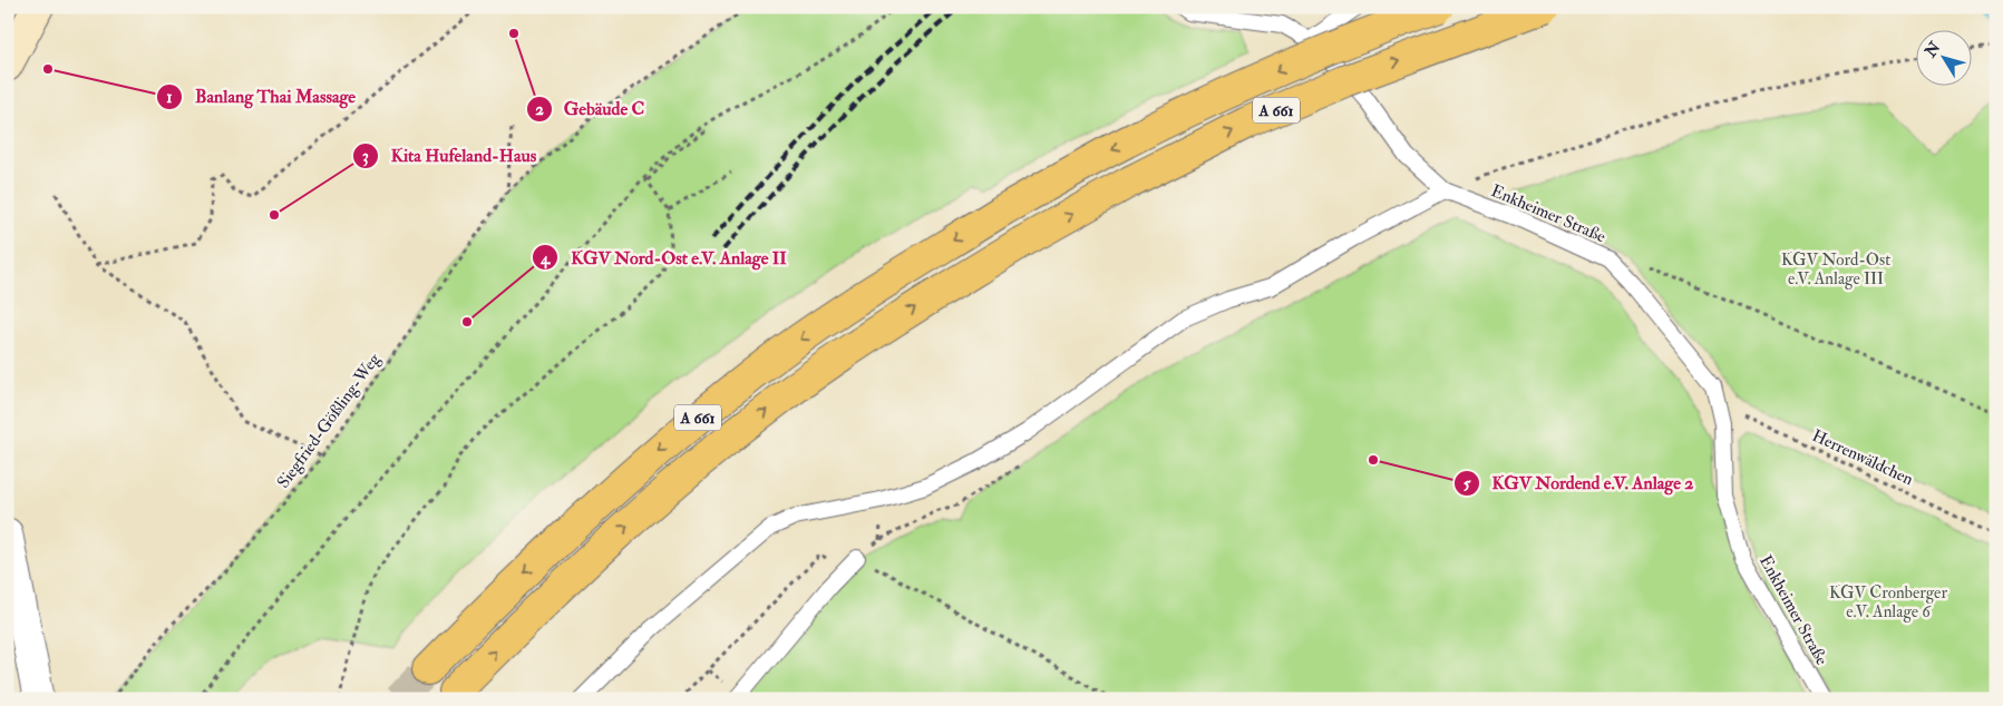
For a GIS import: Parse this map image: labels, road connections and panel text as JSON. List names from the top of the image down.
{
  "streets": {
    "highway": ["A 661"],
    "lane": ["Enkheimer Straße"],
    "path": ["Siegfried-Gößling-Weg", "Herrenwäldchen"]
  },
  "crossings": [
    ["Enkheimer Straße", "Herrenwäldchen"]
  ],
  "parks": ["KGV Nord-Ost e.V. Anlage III", "KGV Cronberger e.V. Anlage 6"],
  "places": [
    "Gebäude C",
    "Banlang Thai Massage",
    "Kita Hufeland-Haus",
    "KGV Nord-Ost e.V. Anlage II",
    "KGV Nordend e.V. Anlage 2"
  ],
  "north": "top left"
}
